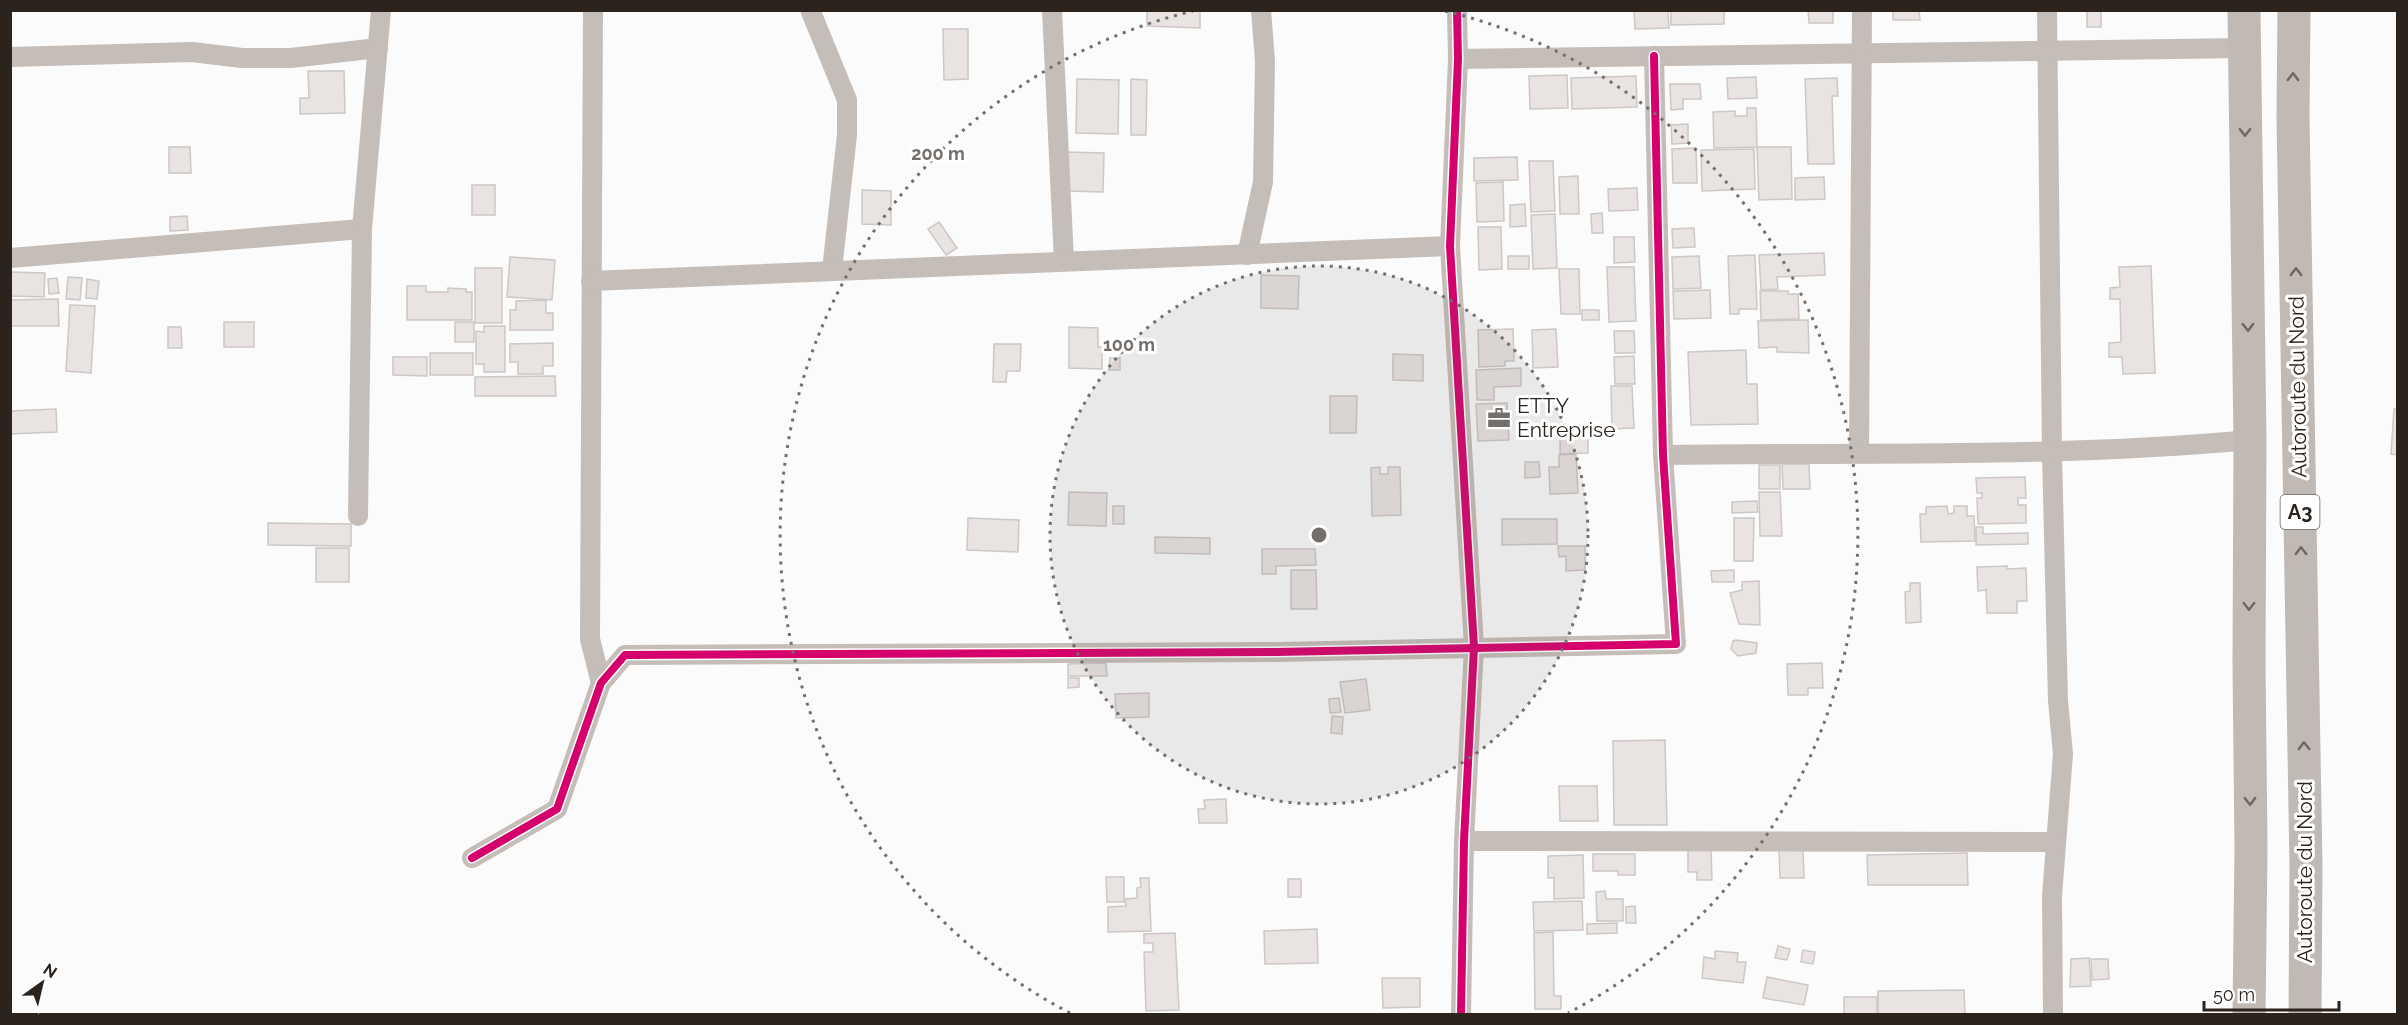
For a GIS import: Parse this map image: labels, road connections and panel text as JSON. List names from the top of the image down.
{
  "streets": {
    "highway": ["Autoroute du Nord", "A3"]
  },
  "places": {
    "office": ["ETTY Entreprise"]
  },
  "scale_bar": "50 m",
  "north": "top right",
  "rings": ["200 m", "100 m"]
}
